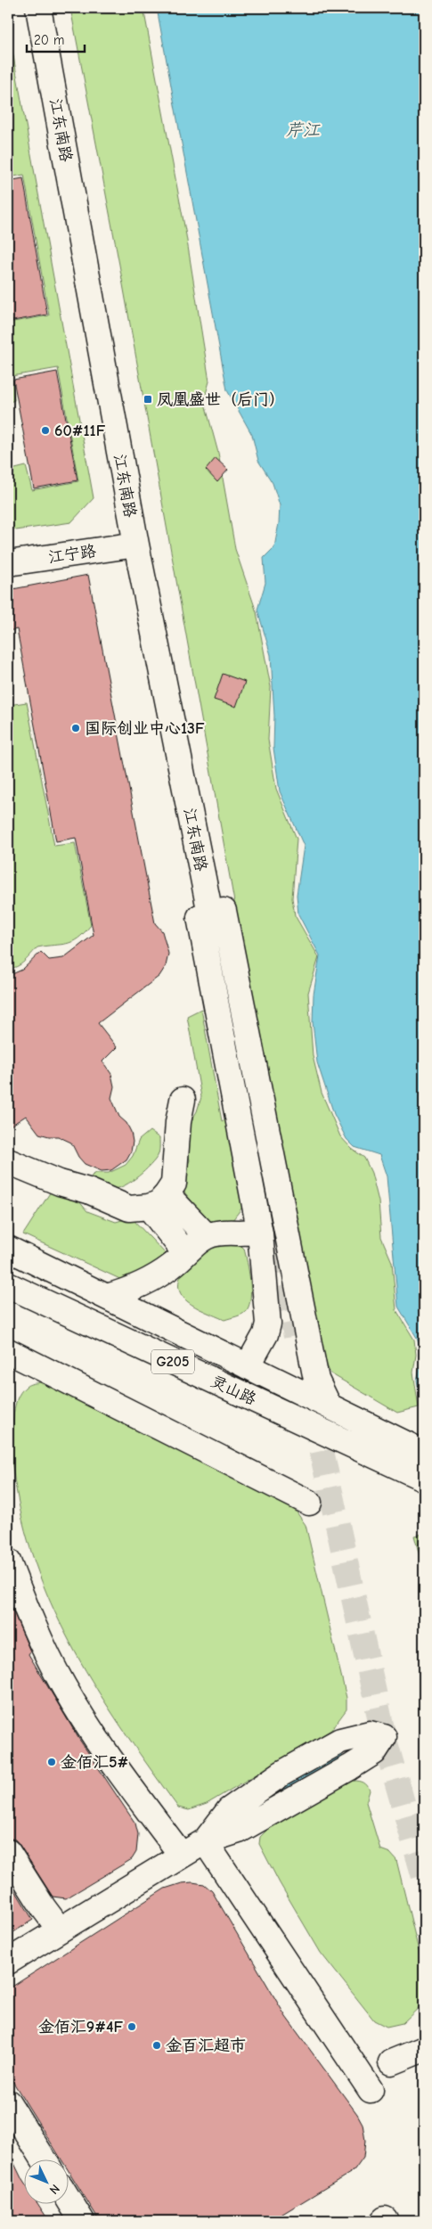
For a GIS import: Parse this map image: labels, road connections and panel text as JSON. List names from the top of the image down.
{
  "streets": {
    "main road": [
      "江东南路",
      "江宁路",
      "G205",
      "灵山路"
    ]
  },
  "crossings": [
    ["江东南路", "江宁路"]
  ],
  "water": ["芹江"],
  "places": {
    "transit": ["凤凰盛世（后门）"],
    "other": [
      "60#11F",
      "国际创业中心13F",
      "金佰汇5#",
      "金佰汇9#4F",
      "金百汇超市"
    ]
  },
  "scale_bar": "20 m",
  "north": "bottom right"
}
